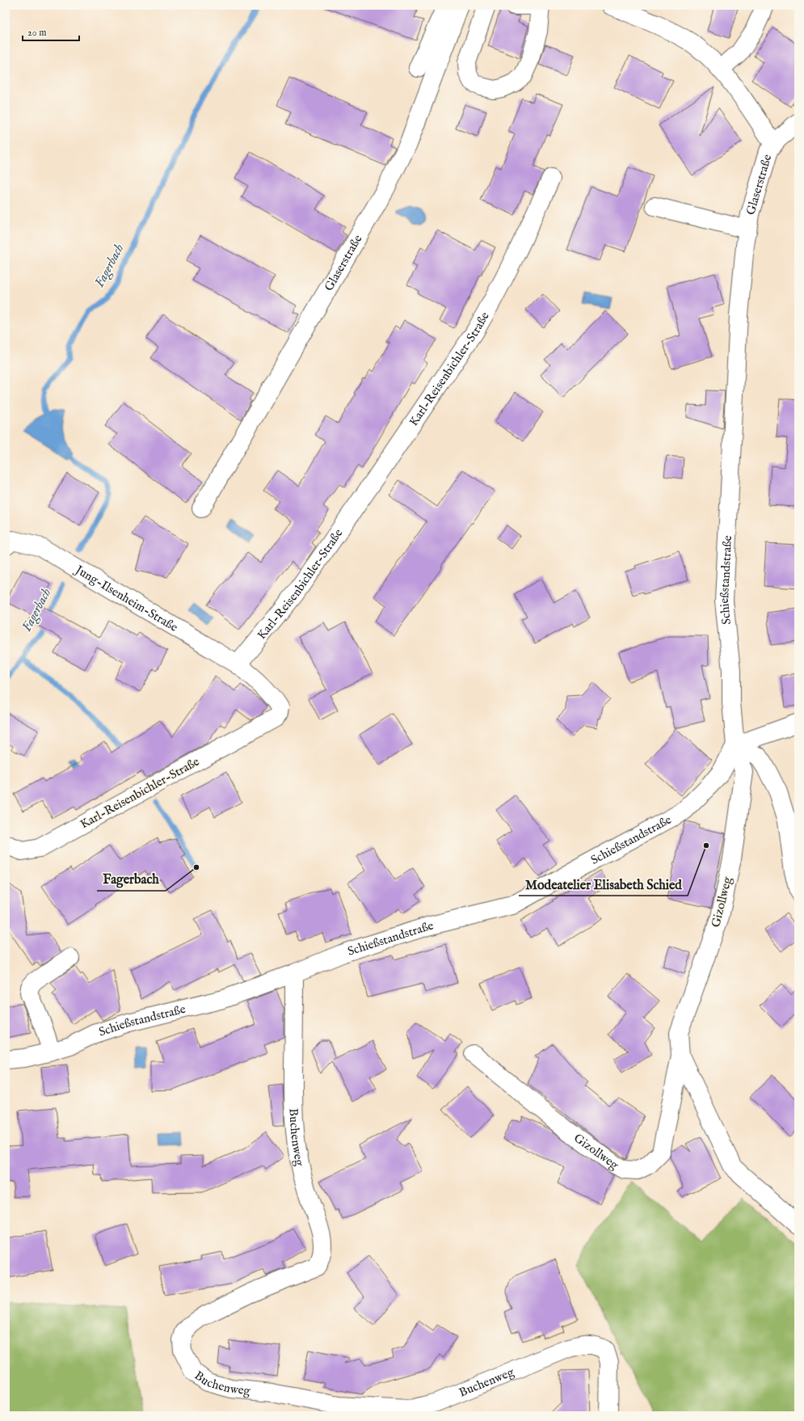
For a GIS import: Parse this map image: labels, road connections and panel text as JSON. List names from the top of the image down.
{
  "streets": {
    "street": [
      "Glaserstraße",
      "Karl-Reisenbichler-Straße",
      "Schießstandstraße",
      "Jung-Ilsenheim-Straße",
      "Gizollweg",
      "Buchenweg"
    ]
  },
  "crossings": [
    ["Glaserstraße", "Schießstandstraße"],
    ["Karl-Reisenbichler-Straße", "Jung-Ilsenheim-Straße"],
    ["Schießstandstraße", "Gizollweg"],
    ["Schießstandstraße", "Buchenweg"]
  ],
  "water": ["Fagerbach"],
  "places": ["Modeatelier Elisabeth Schied", "Fagerbach"],
  "scale_bar": "20 m"
}
